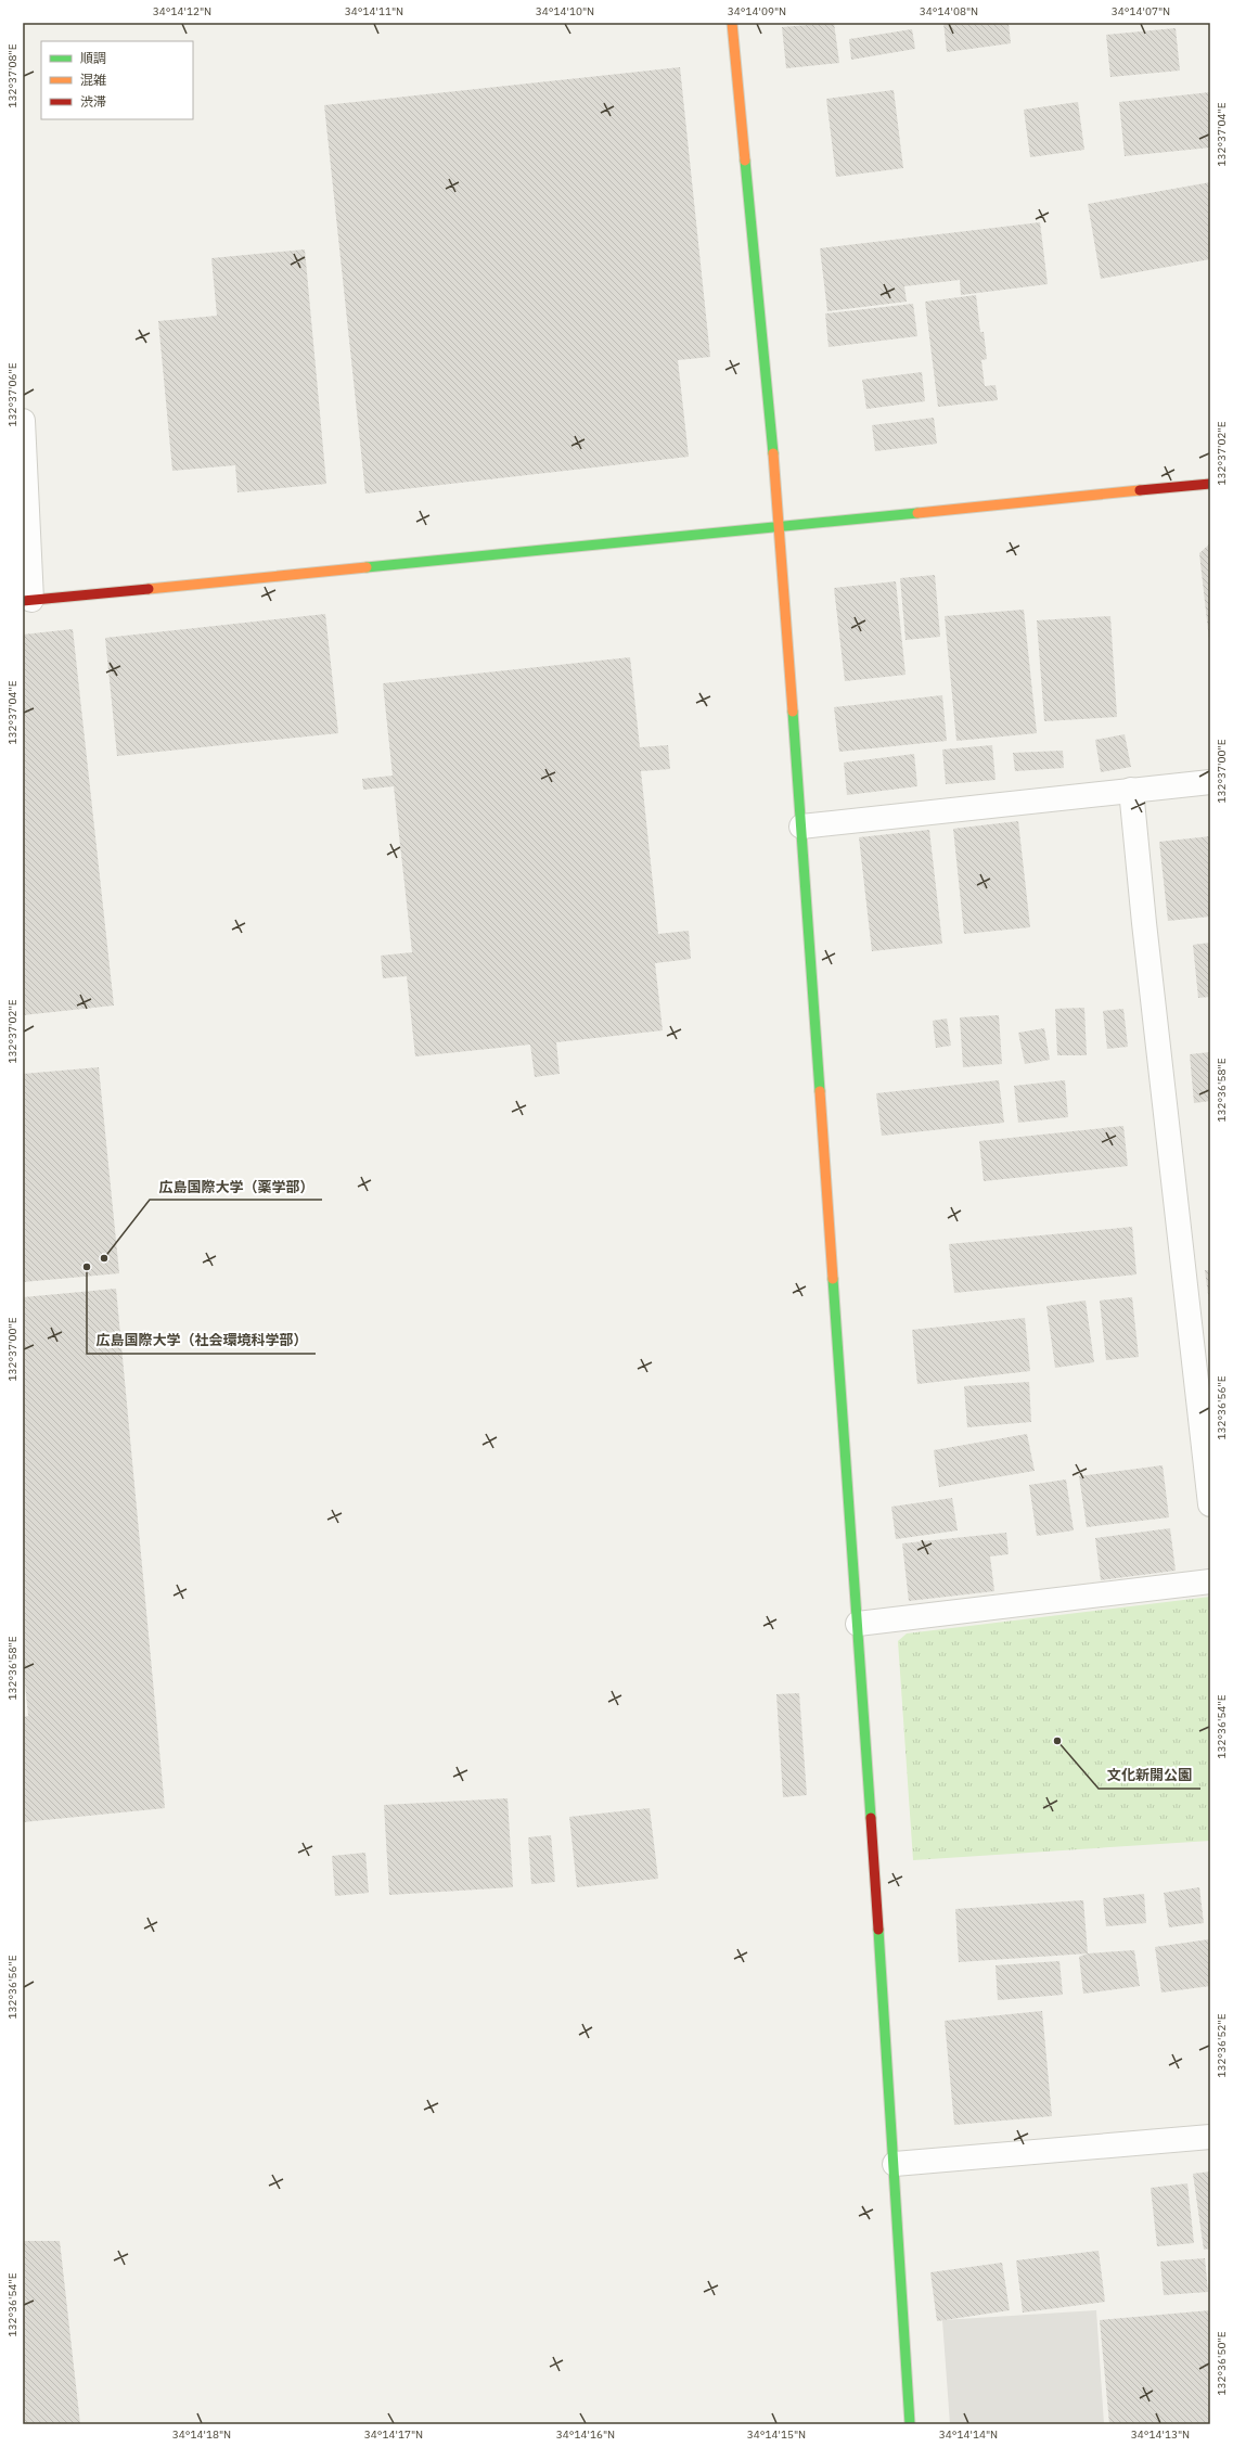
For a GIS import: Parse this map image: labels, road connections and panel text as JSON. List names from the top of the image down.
{
  "places": ["広島国際大学（薬学部）", "広島国際大学（社会環境科学部）", "文化新開公園"],
  "legend": ["順調", "混雑", "渋滞"],
  "coordinates": [
    "34°14'12\"N",
    "34°14'11\"N",
    "34°14'10\"N",
    "34°14'09\"N",
    "34°14'08\"N",
    "34°14'07\"N",
    "132°37'08\"E",
    "132°37'04\"E",
    "132°37'06\"E",
    "132°37'02\"E",
    "132°37'00\"E",
    "132°36'58\"E",
    "132°36'56\"E",
    "132°36'54\"E",
    "132°36'52\"E",
    "132°36'50\"E",
    "34°14'18\"N",
    "34°14'17\"N",
    "34°14'16\"N",
    "34°14'15\"N",
    "34°14'14\"N",
    "34°14'13\"N"
  ]
}
